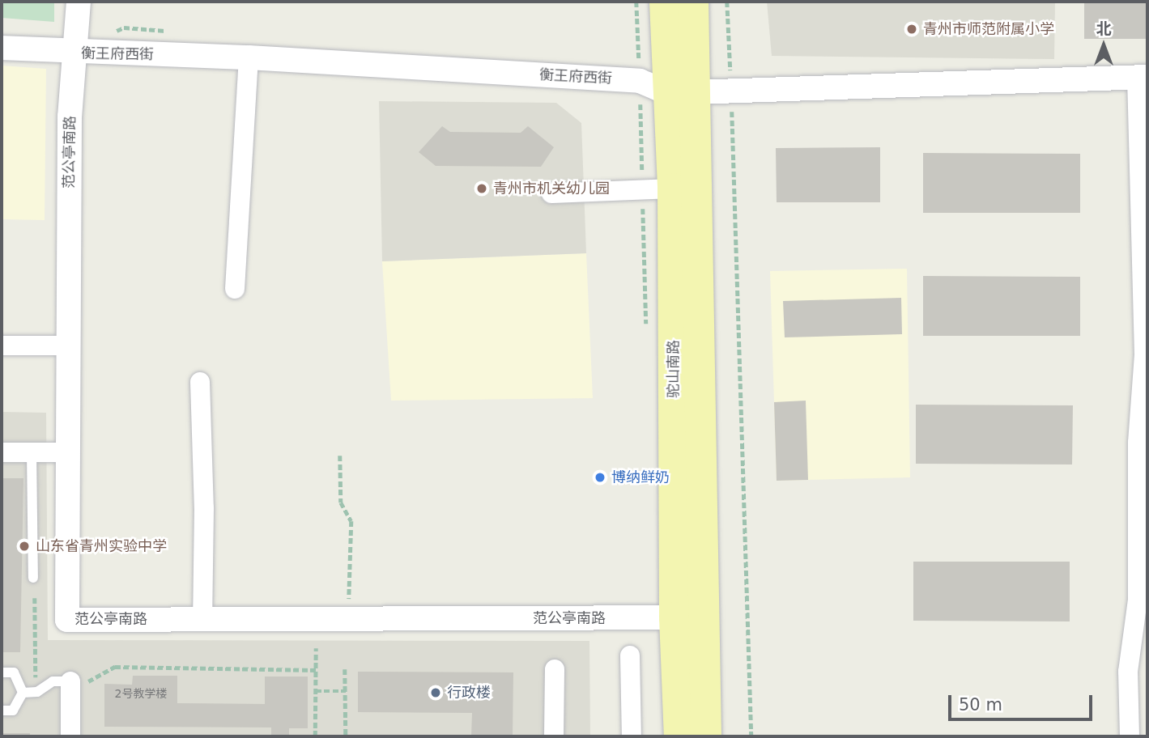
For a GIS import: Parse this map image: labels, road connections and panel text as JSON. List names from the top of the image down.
{
  "streets": {
    "main road": ["驼山南路"],
    "street": ["衡王府西街", "范公亭南路"]
  },
  "crossings": [
    ["衡王府西街", "范公亭南路"],
    ["衡王府西街", "驼山南路"],
    ["范公亭南路", "驼山南路"]
  ],
  "places": [
    "青州市师范附属小学",
    "青州市机关幼儿园",
    "博纳鲜奶",
    "山东省青州实验中学",
    "行政楼"
  ],
  "house_numbers": ["2号教学楼"],
  "scale_bar": "50 m",
  "north": "top"
}
